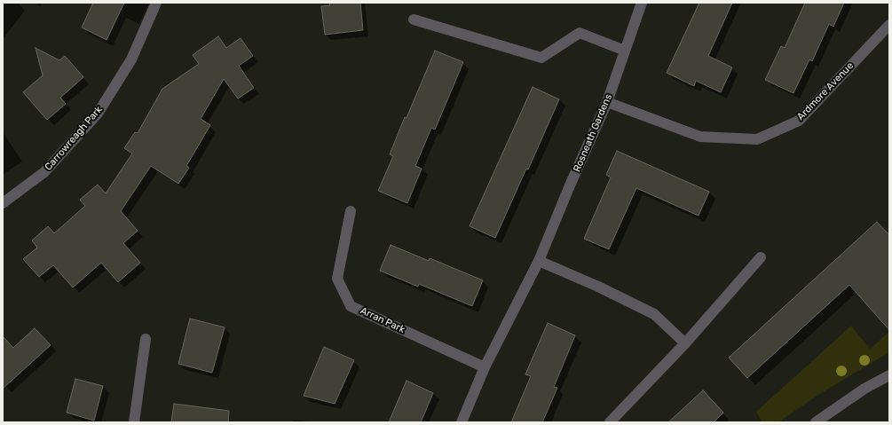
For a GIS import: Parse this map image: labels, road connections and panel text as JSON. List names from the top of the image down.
{
  "streets": {
    "street": [
      "Ardmore Avenue",
      "Rosneath Gardens",
      "Carrowreagh Park",
      "Arran Park"
    ]
  },
  "crossings": [
    ["Ardmore Avenue", "Rosneath Gardens"],
    ["Rosneath Gardens", "Arran Park"]
  ]
}
